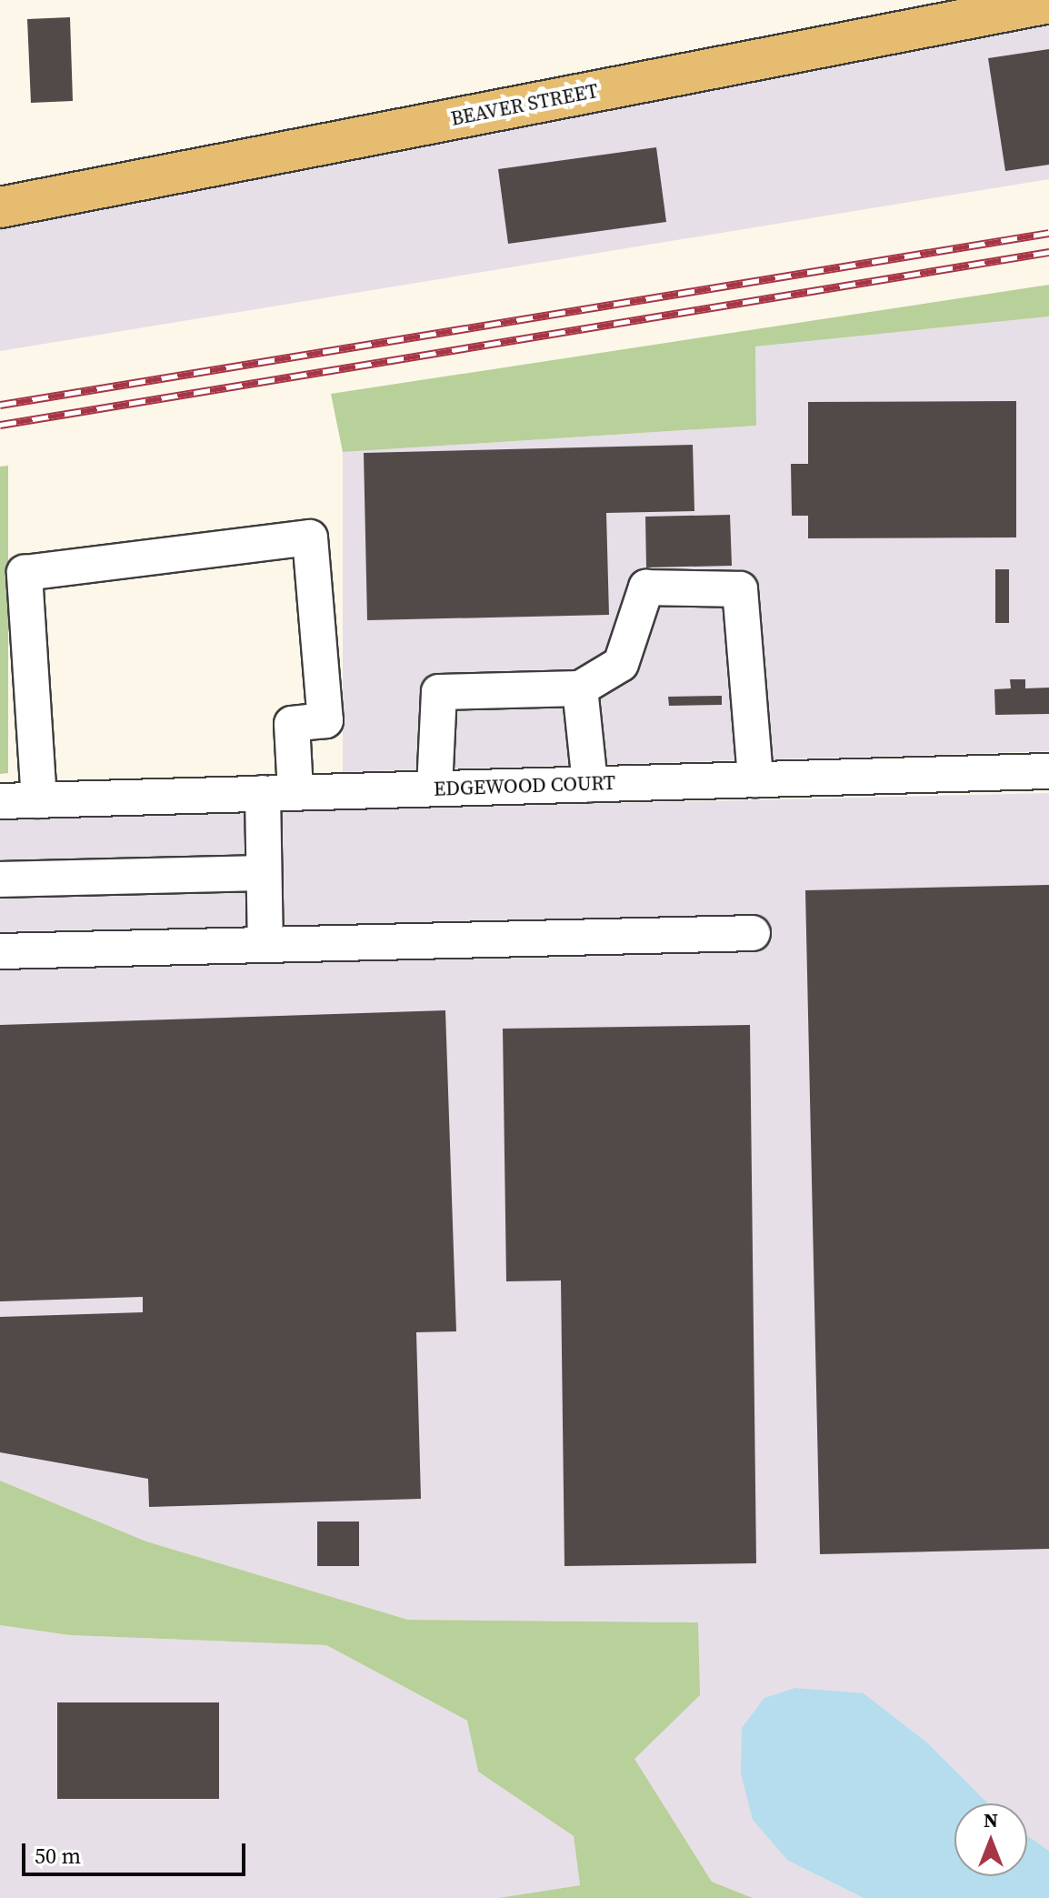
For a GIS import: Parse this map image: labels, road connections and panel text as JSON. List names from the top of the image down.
{
  "streets": {
    "main road": ["BEAVER STREET"],
    "street": ["EDGEWOOD COURT"]
  },
  "scale_bar": "50 m",
  "north": "top"
}
